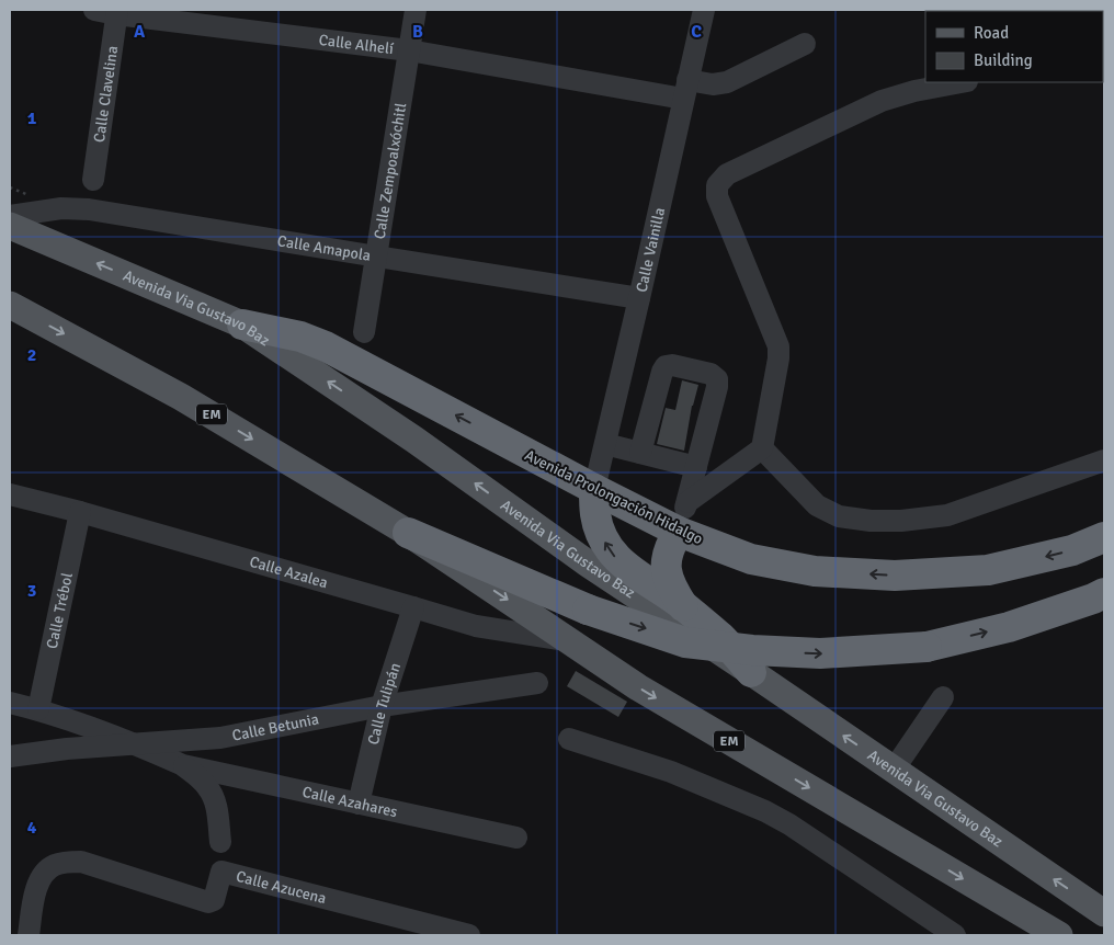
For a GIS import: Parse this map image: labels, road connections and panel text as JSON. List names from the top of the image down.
{
  "streets": {
    "highway": ["Avenida Prolongación Hidalgo"],
    "main road": ["Avenida Via Gustavo Baz", "EM"],
    "street": [
      "Calle Alhelí",
      "Calle Clavelina",
      "Calle Zempoalxóchitl",
      "Calle Amapola",
      "Calle Vainilla",
      "Calle Azalea",
      "Calle Trébol",
      "Calle Tulipán",
      "Calle Betunia",
      "Calle Azahares",
      "Calle Azucena"
    ]
  },
  "crossings": [
    ["Calle Alhelí", "Calle Clavelina"],
    ["Calle Alhelí", "Calle Zempoalxóchitl"],
    ["Calle Alhelí", "Calle Vainilla"],
    ["Calle Zempoalxóchitl", "Calle Amapola"],
    ["Calle Amapola", "Calle Vainilla"],
    ["Calle Vainilla", "Avenida Prolongación Hidalgo"],
    ["Avenida Via Gustavo Baz", "Avenida Prolongación Hidalgo"],
    ["EM", "Calle Azalea"],
    ["Calle Azalea", "Calle Trébol"],
    ["Calle Azalea", "Calle Tulipán"],
    ["Calle Trébol", "Calle Azahares"],
    ["Calle Tulipán", "Calle Betunia"],
    ["Calle Tulipán", "Calle Azahares"],
    ["Calle Betunia", "Calle Azahares"]
  ],
  "legend": ["Road", "Building"],
  "grid": {
    "columns": ["A", "B", "C"],
    "rows": [
      "1",
      "2",
      "3",
      "4"
    ]
  }
}
